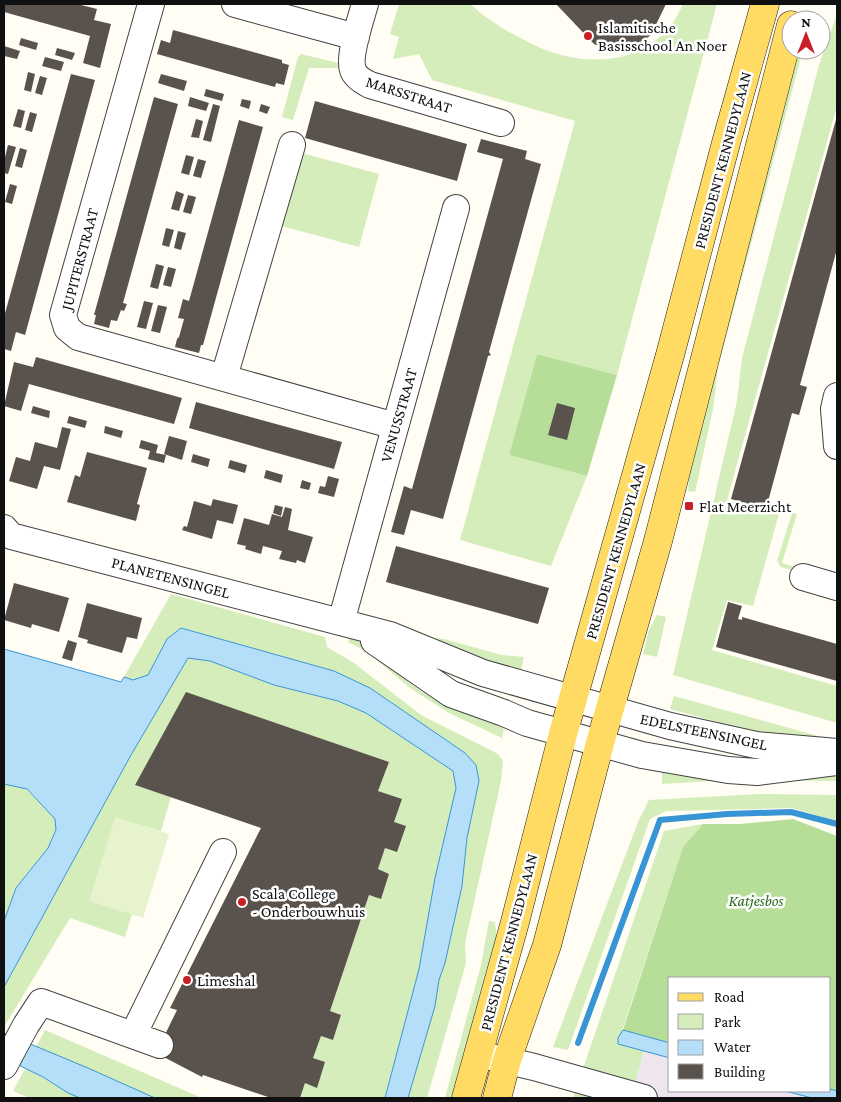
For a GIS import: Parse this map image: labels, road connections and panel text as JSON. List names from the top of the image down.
{
  "streets": {
    "main road": ["PRESIDENT KENNEDYLAAN"],
    "street": [
      "MARSSTRAAT",
      "JUPITERSTRAAT",
      "VENUSSTRAAT",
      "PLANETENSINGEL",
      "EDELSTEENSINGEL"
    ]
  },
  "crossings": [
    ["PRESIDENT KENNEDYLAAN", "PLANETENSINGEL"],
    ["PRESIDENT KENNEDYLAAN", "EDELSTEENSINGEL"],
    ["JUPITERSTRAAT", "VENUSSTRAAT"],
    ["VENUSSTRAAT", "PLANETENSINGEL"],
    ["PLANETENSINGEL", "EDELSTEENSINGEL"]
  ],
  "parks": ["Katjesbos"],
  "places": {
    "other": ["Islamitische Basisschool An Noer", "Scala College - Onderbouwhuis", "Limeshal"],
    "transit": ["Flat Meerzicht"]
  },
  "legend": [
    "Road",
    "Park",
    "Water",
    "Building"
  ],
  "north": "top"
}
